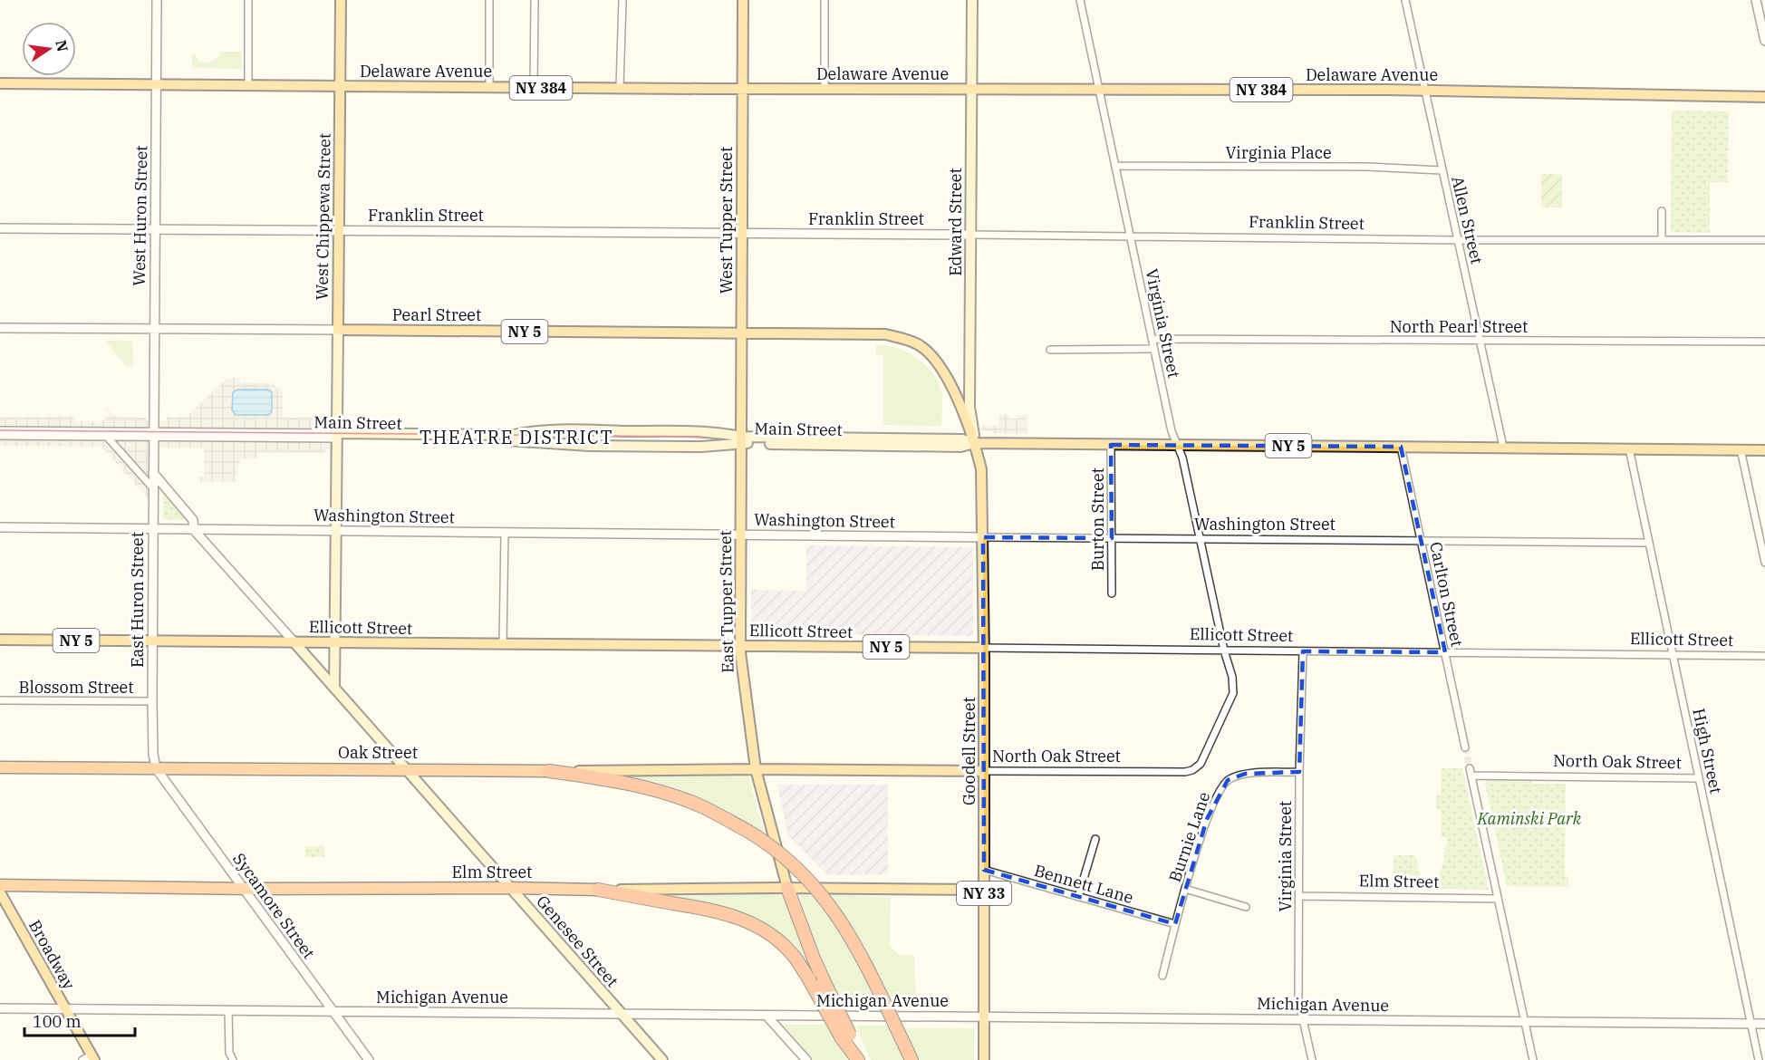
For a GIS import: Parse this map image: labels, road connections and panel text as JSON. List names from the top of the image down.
{
  "streets": {
    "highway": ["Oak Street", "Elm Street"],
    "main road": [
      "Delaware Avenue",
      "NY 384",
      "West Chippewa Street",
      "West Tupper Street",
      "Edward Street",
      "Pearl Street",
      "NY 5",
      "Main Street",
      "East Tupper Street",
      "Ellicott Street",
      "Goodell Street",
      "North Oak Street",
      "NY 33",
      "Genesee Street",
      "Broadway"
    ],
    "street": [
      "Virginia Place",
      "West Huron Street",
      "Franklin Street",
      "Allen Street",
      "Virginia Street",
      "North Pearl Street",
      "Washington Street",
      "Burton Street",
      "Carlton Street",
      "East Huron Street",
      "Blossom Street",
      "High Street",
      "Burnie Lane",
      "Bennett Lane",
      "Sycamore Street",
      "Michigan Avenue"
    ]
  },
  "crossings": [
    ["Delaware Avenue", "West Huron Street"],
    ["Delaware Avenue", "West Chippewa Street"],
    ["Delaware Avenue", "West Tupper Street"],
    ["Delaware Avenue", "Allen Street"],
    ["Delaware Avenue", "Edward Street"],
    ["Delaware Avenue", "Virginia Street"],
    ["Virginia Place", "Allen Street"],
    ["Virginia Place", "Virginia Street"],
    ["West Huron Street", "Franklin Street"],
    ["West Huron Street", "Pearl Street"],
    ["West Huron Street", "Main Street"],
    ["West Huron Street", "East Huron Street"],
    ["Franklin Street", "West Chippewa Street"],
    ["Franklin Street", "West Tupper Street"],
    ["Franklin Street", "Allen Street"],
    ["Franklin Street", "Edward Street"],
    ["Franklin Street", "Virginia Street"],
    ["West Chippewa Street", "Pearl Street"],
    ["West Chippewa Street", "Main Street"],
    ["West Chippewa Street", "Washington Street"],
    ["West Chippewa Street", "Ellicott Street"],
    ["West Chippewa Street", "Genesee Street"],
    ["West Tupper Street", "Pearl Street"],
    ["West Tupper Street", "Main Street"],
    ["West Tupper Street", "East Tupper Street"],
    ["Allen Street", "North Pearl Street"],
    ["Allen Street", "NY 5"],
    ["Edward Street", "Pearl Street"],
    ["Edward Street", "NY 5"],
    ["Edward Street", "Goodell Street"],
    ["Pearl Street", "NY 5"],
    ["Pearl Street", "Goodell Street"],
    ["Virginia Street", "North Pearl Street"],
    ["Virginia Street", "NY 5"],
    ["Virginia Street", "Washington Street"],
    ["Virginia Street", "Ellicott Street"],
    ["Virginia Street", "North Oak Street"],
    ["Virginia Street", "Burnie Lane"],
    ["Virginia Street", "Elm Street"],
    ["Virginia Street", "Michigan Avenue"],
    ["NY 5", "Burton Street"],
    ["NY 5", "Carlton Street"],
    ["NY 5", "Goodell Street"],
    ["NY 5", "High Street"],
    ["Main Street", "East Huron Street"],
    ["Main Street", "East Tupper Street"],
    ["Washington Street", "Burton Street"],
    ["Washington Street", "Carlton Street"],
    ["Washington Street", "East Huron Street"],
    ["Washington Street", "East Tupper Street"],
    ["Washington Street", "Goodell Street"],
    ["Washington Street", "High Street"],
    ["Washington Street", "Genesee Street"],
    ["Carlton Street", "Ellicott Street"],
    ["East Huron Street", "Ellicott Street"],
    ["East Huron Street", "Blossom Street"],
    ["East Huron Street", "Oak Street"],
    ["East Huron Street", "Sycamore Street"],
    ["East Huron Street", "Genesee Street"],
    ["East Tupper Street", "Ellicott Street"],
    ["East Tupper Street", "Oak Street"],
    ["East Tupper Street", "North Oak Street"],
    ["East Tupper Street", "Elm Street"],
    ["Ellicott Street", "Goodell Street"],
    ["Ellicott Street", "High Street"],
    ["Ellicott Street", "North Oak Street"],
    ["Ellicott Street", "Genesee Street"],
    ["Goodell Street", "North Oak Street"],
    ["Goodell Street", "Elm Street"],
    ["Goodell Street", "Bennett Lane"],
    ["Goodell Street", "Michigan Avenue"],
    ["High Street", "North Oak Street"],
    ["High Street", "Michigan Avenue"],
    ["Oak Street", "North Oak Street"],
    ["Oak Street", "Sycamore Street"],
    ["Oak Street", "Genesee Street"],
    ["Burnie Lane", "Bennett Lane"],
    ["Elm Street", "Sycamore Street"],
    ["Elm Street", "Genesee Street"],
    ["Sycamore Street", "Michigan Avenue"],
    ["Genesee Street", "Michigan Avenue"],
    ["Broadway", "Michigan Avenue"]
  ],
  "districts": ["THEATRE DISTRICT"],
  "parks": ["Kaminski Park"],
  "scale_bar": "100 m",
  "north": "right"
}
